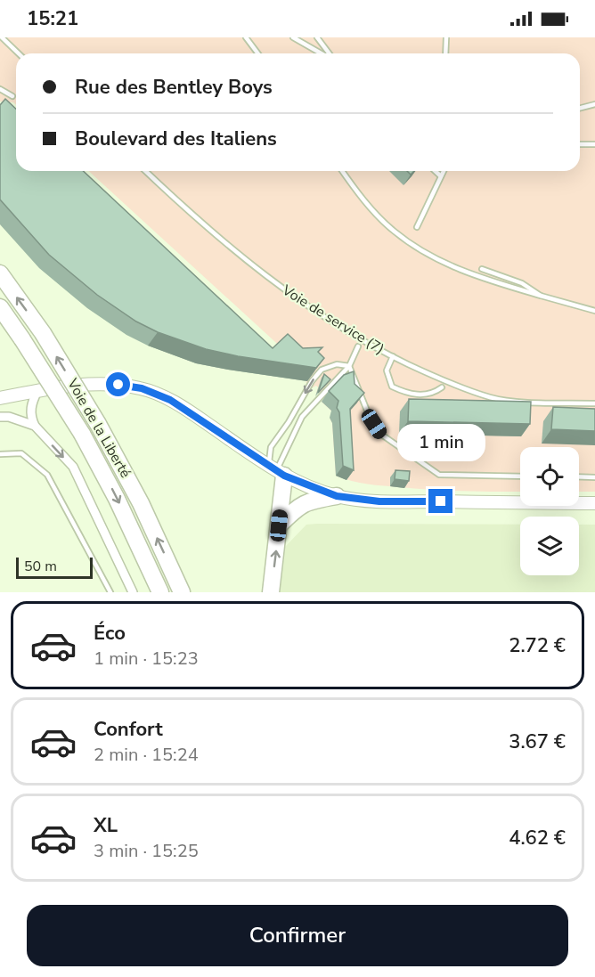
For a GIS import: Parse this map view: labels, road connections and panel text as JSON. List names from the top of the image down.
{
  "streets": {
    "highway": ["Voie de la Liberté"],
    "lane": ["Voie de service (7)"]
  },
  "scale_bar": "50 m",
  "page": {
    "status": "15:21",
    "banner": ["Rue des Bentley Boys", "Boulevard des Italiens"],
    "bubble": "1 min",
    "scale": "50 m",
    "list": [
      {
        "name": "Éco",
        "note": "1 min · 15:23",
        "value": "2.72 €"
      },
      {
        "name": "Confort",
        "note": "2 min · 15:24",
        "value": "3.67 €"
      },
      {
        "name": "XL",
        "note": "3 min · 15:25",
        "value": "4.62 €"
      }
    ],
    "buttons": "Confirmer"
  }
}
